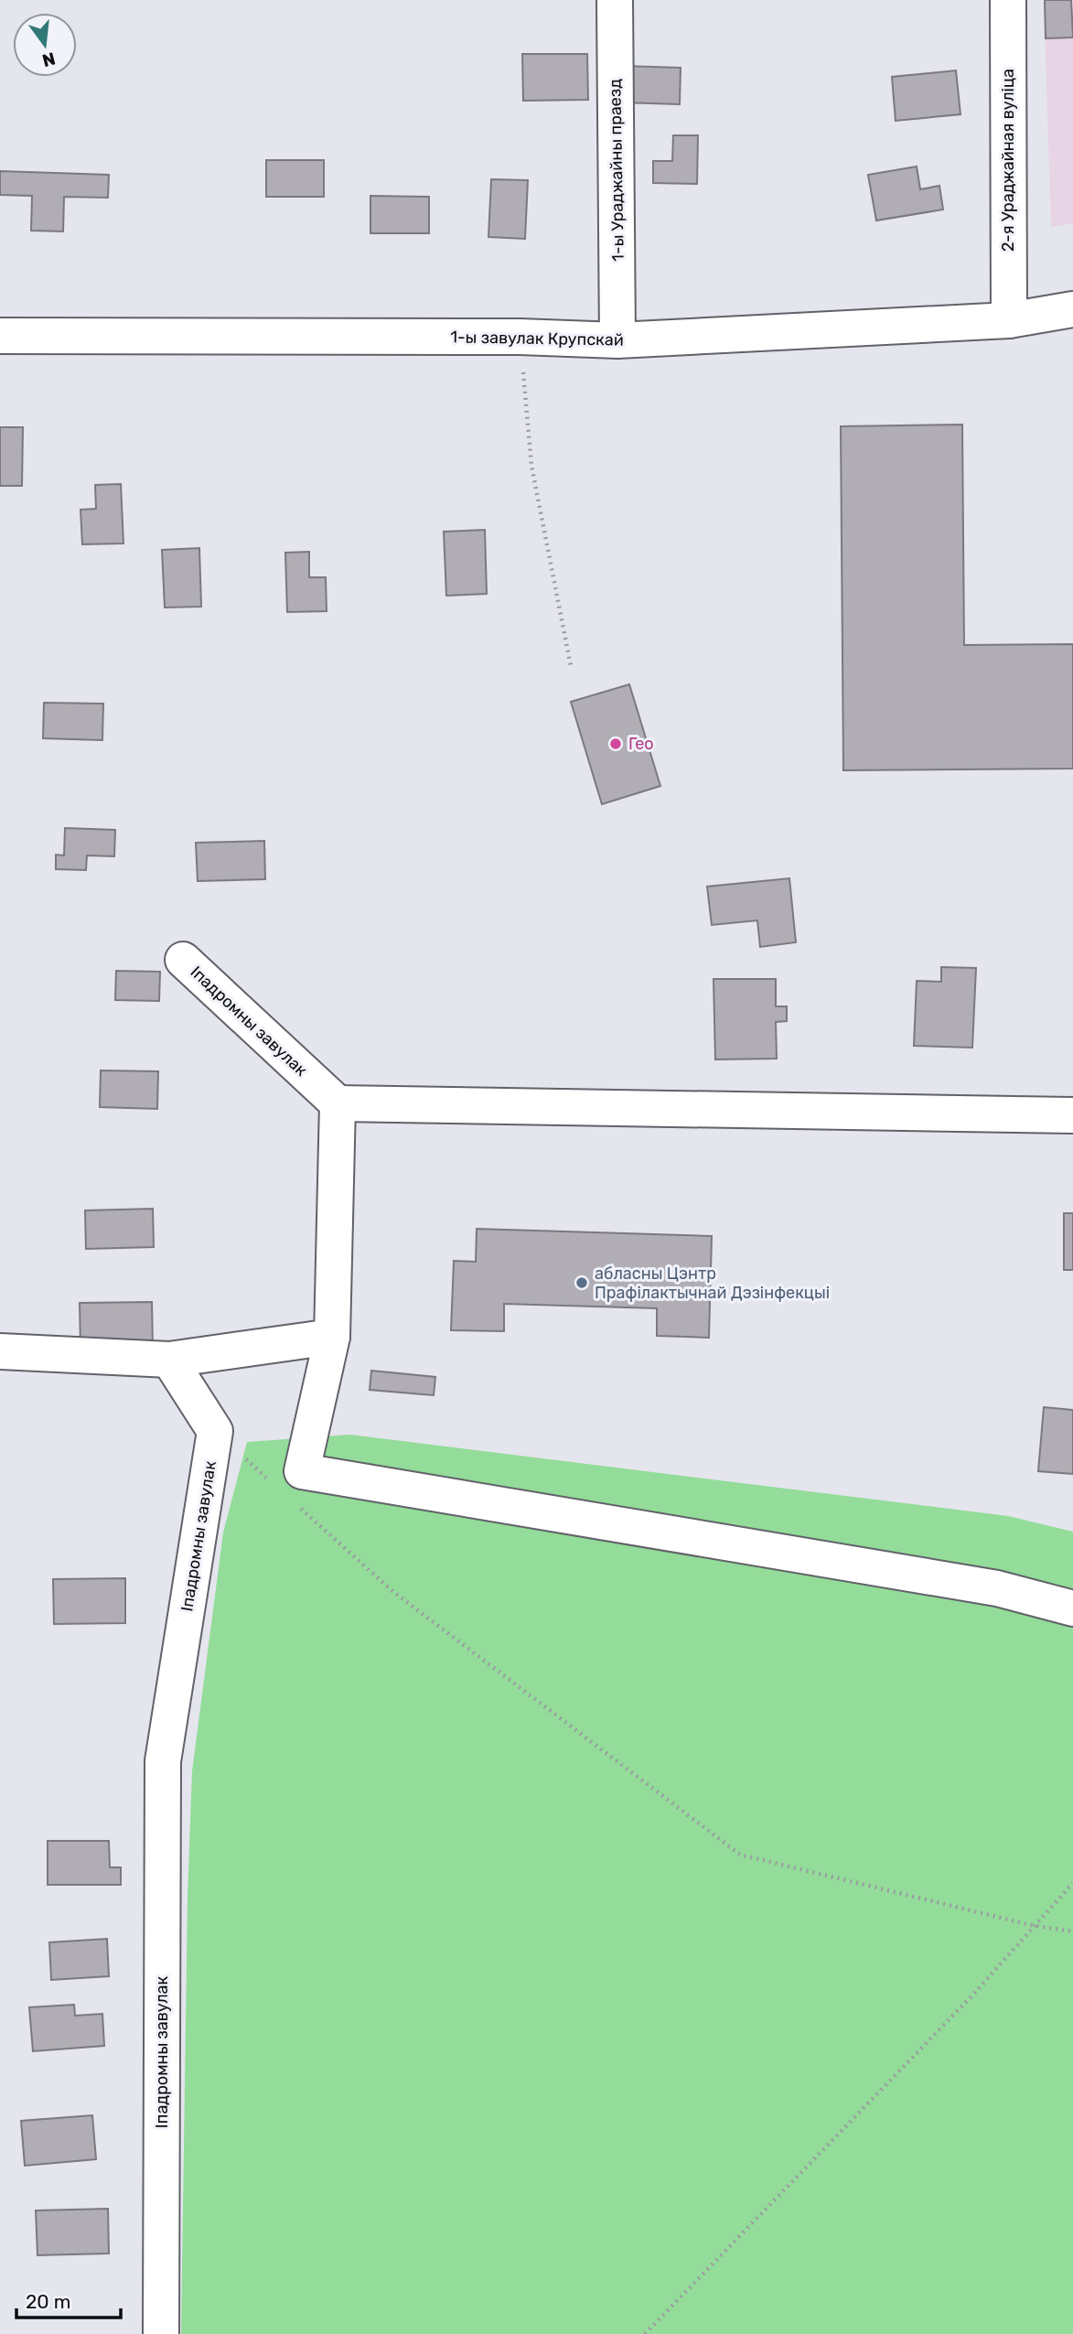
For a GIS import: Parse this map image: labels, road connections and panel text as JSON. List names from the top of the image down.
{
  "streets": {
    "street": [
      "2-я Ураджайная вуліца",
      "1-ы Ураджайны праезд",
      "1-ы завулак Крупскай",
      "Іпадромны завулак"
    ]
  },
  "crossings": [
    ["2-я Ураджайная вуліца", "1-ы завулак Крупскай"],
    ["1-ы Ураджайны праезд", "1-ы завулак Крупскай"]
  ],
  "places": ["Гео", "абласны Цэнтр Прафілактычнай Дэзінфекцыі"],
  "scale_bar": "20 m",
  "north": "bottom"
}
